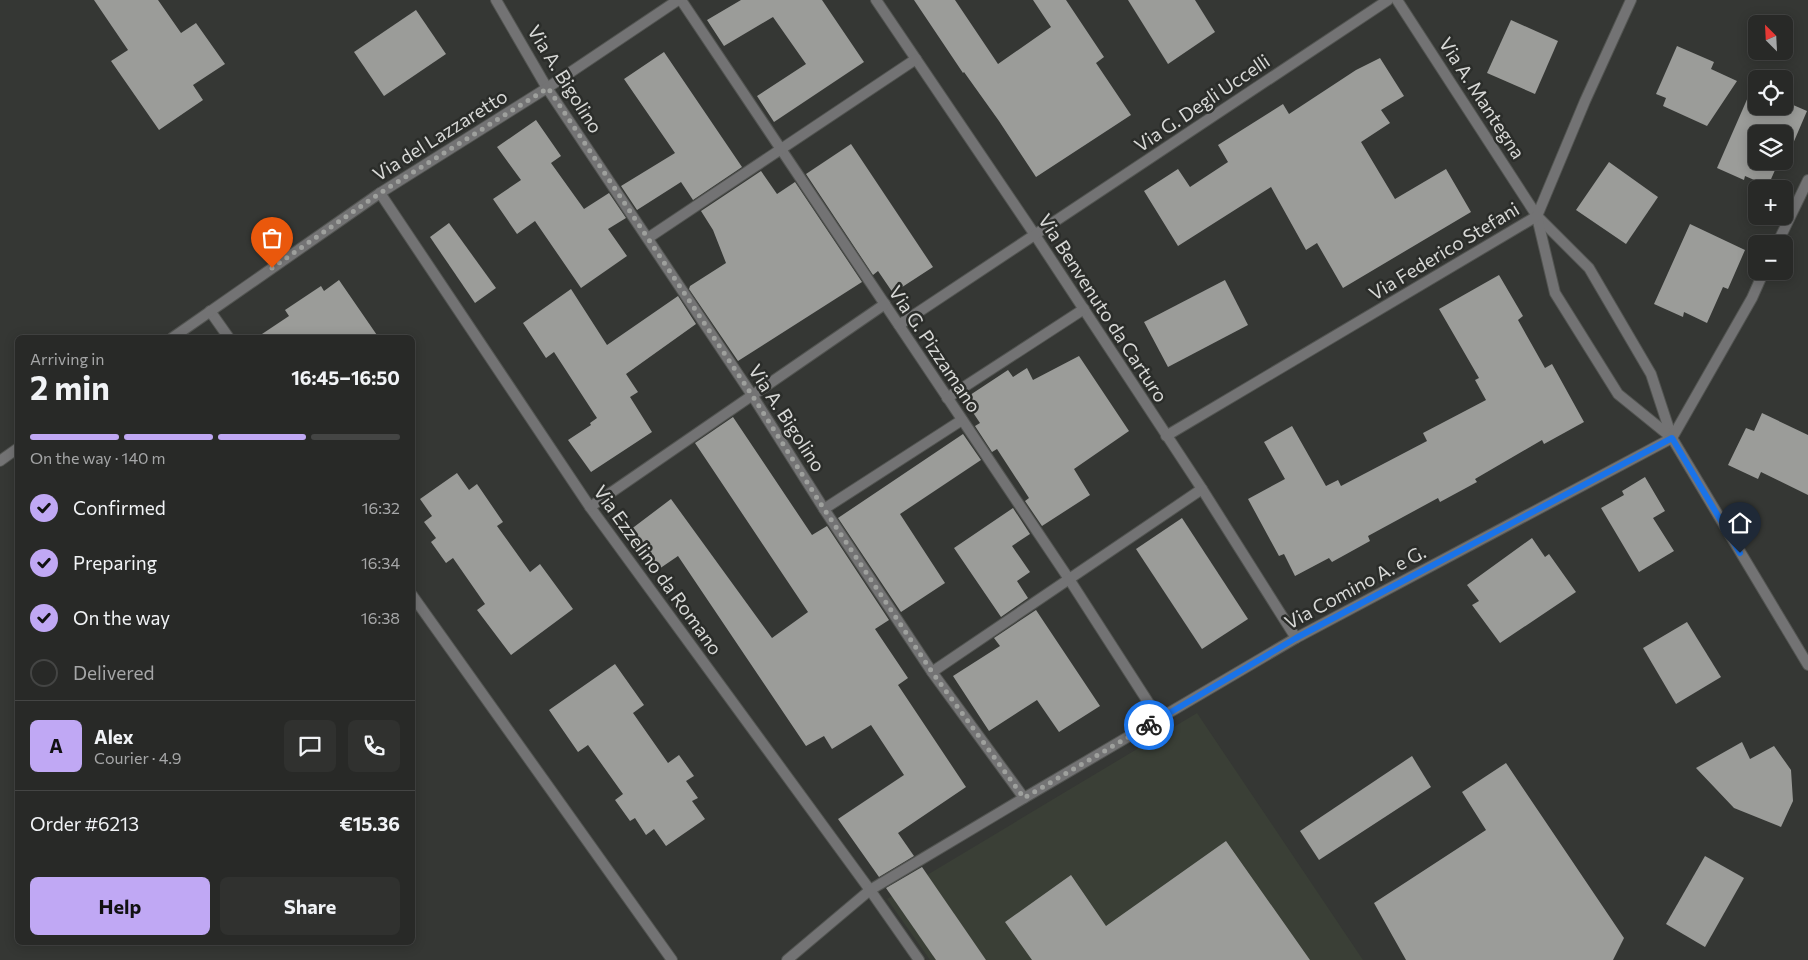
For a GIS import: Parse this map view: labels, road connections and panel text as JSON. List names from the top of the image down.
{
  "streets": {
    "street": [
      "Via A. Bigolino",
      "Via A. Mantegna",
      "Via G. Degli Uccelli",
      "Via del Lazzaretto",
      "Via Federico Stefani",
      "Via Benvenuto da Carturo",
      "Via G. Pizzamano",
      "Via Ezzelino da Romano",
      "Via Comino A. e G."
    ]
  },
  "crossings": [
    ["Via A. Bigolino", "Via del Lazzaretto"],
    ["Via A. Bigolino", "Via Comino A. e G."],
    ["Via A. Mantegna", "Via Federico Stefani"],
    ["Via A. Mantegna", "Via Comino A. e G."],
    ["Via G. Degli Uccelli", "Via Benvenuto da Carturo"],
    ["Via G. Degli Uccelli", "Via G. Pizzamano"],
    ["Via del Lazzaretto", "Via G. Pizzamano"],
    ["Via del Lazzaretto", "Via Ezzelino da Romano"],
    ["Via Federico Stefani", "Via Benvenuto da Carturo"],
    ["Via Benvenuto da Carturo", "Via Comino A. e G."],
    ["Via G. Pizzamano", "Via Comino A. e G."],
    ["Via Ezzelino da Romano", "Via Comino A. e G."]
  ],
  "north": "top left",
  "page": {
    "map_buttons": ["+", "−"],
    "heading": ["2 min", "Arriving in", "16:45–16:50"],
    "panel": [
      "Alex",
      "Courier · 4.9",
      "Order #6213",
      "€15.36"
    ],
    "bar": "On the way · 140 m",
    "list": [
      ["Confirmed", "16:32"],
      ["Preparing", "16:34"],
      ["On the way", "16:38"],
      "Delivered"
    ],
    "round": "A",
    "buttons": ["Help", "Share"]
  }
}
